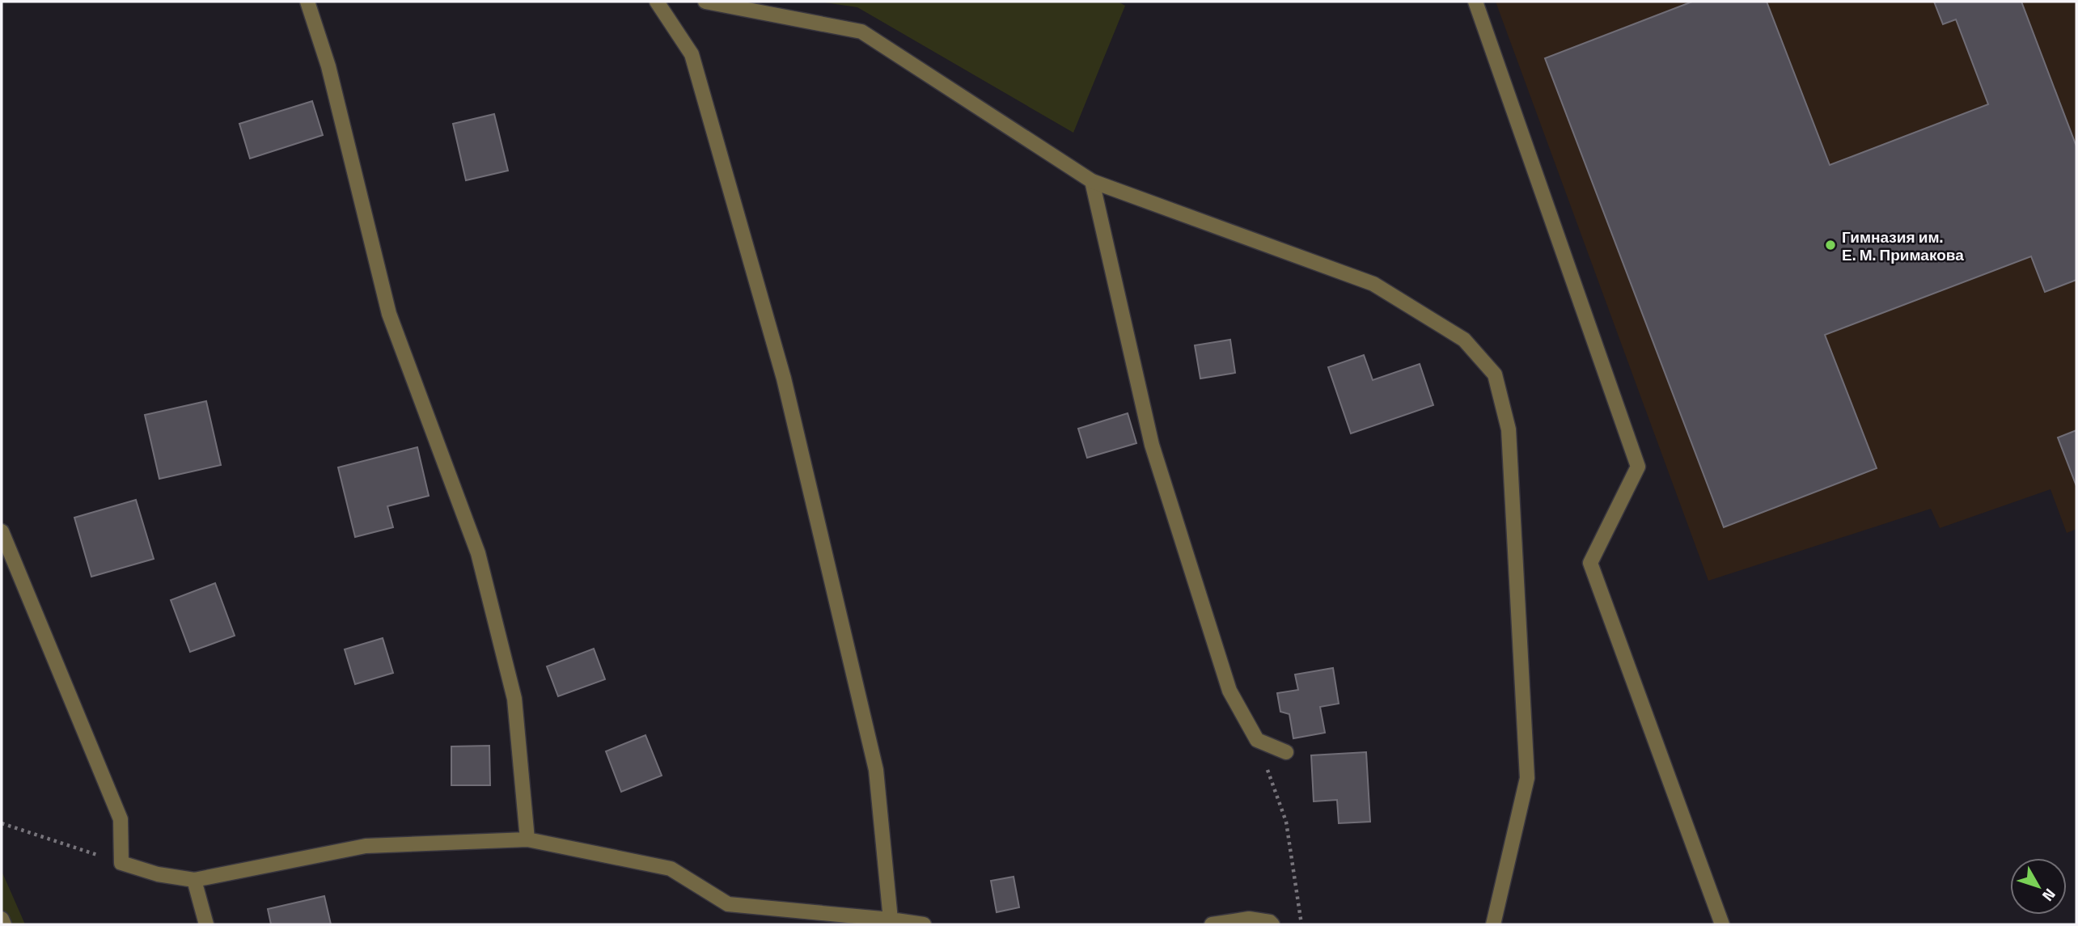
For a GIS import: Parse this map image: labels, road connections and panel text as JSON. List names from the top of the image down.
{
  "places": ["Гимназия им. Е. М. Примакова"],
  "north": "bottom right"
}
